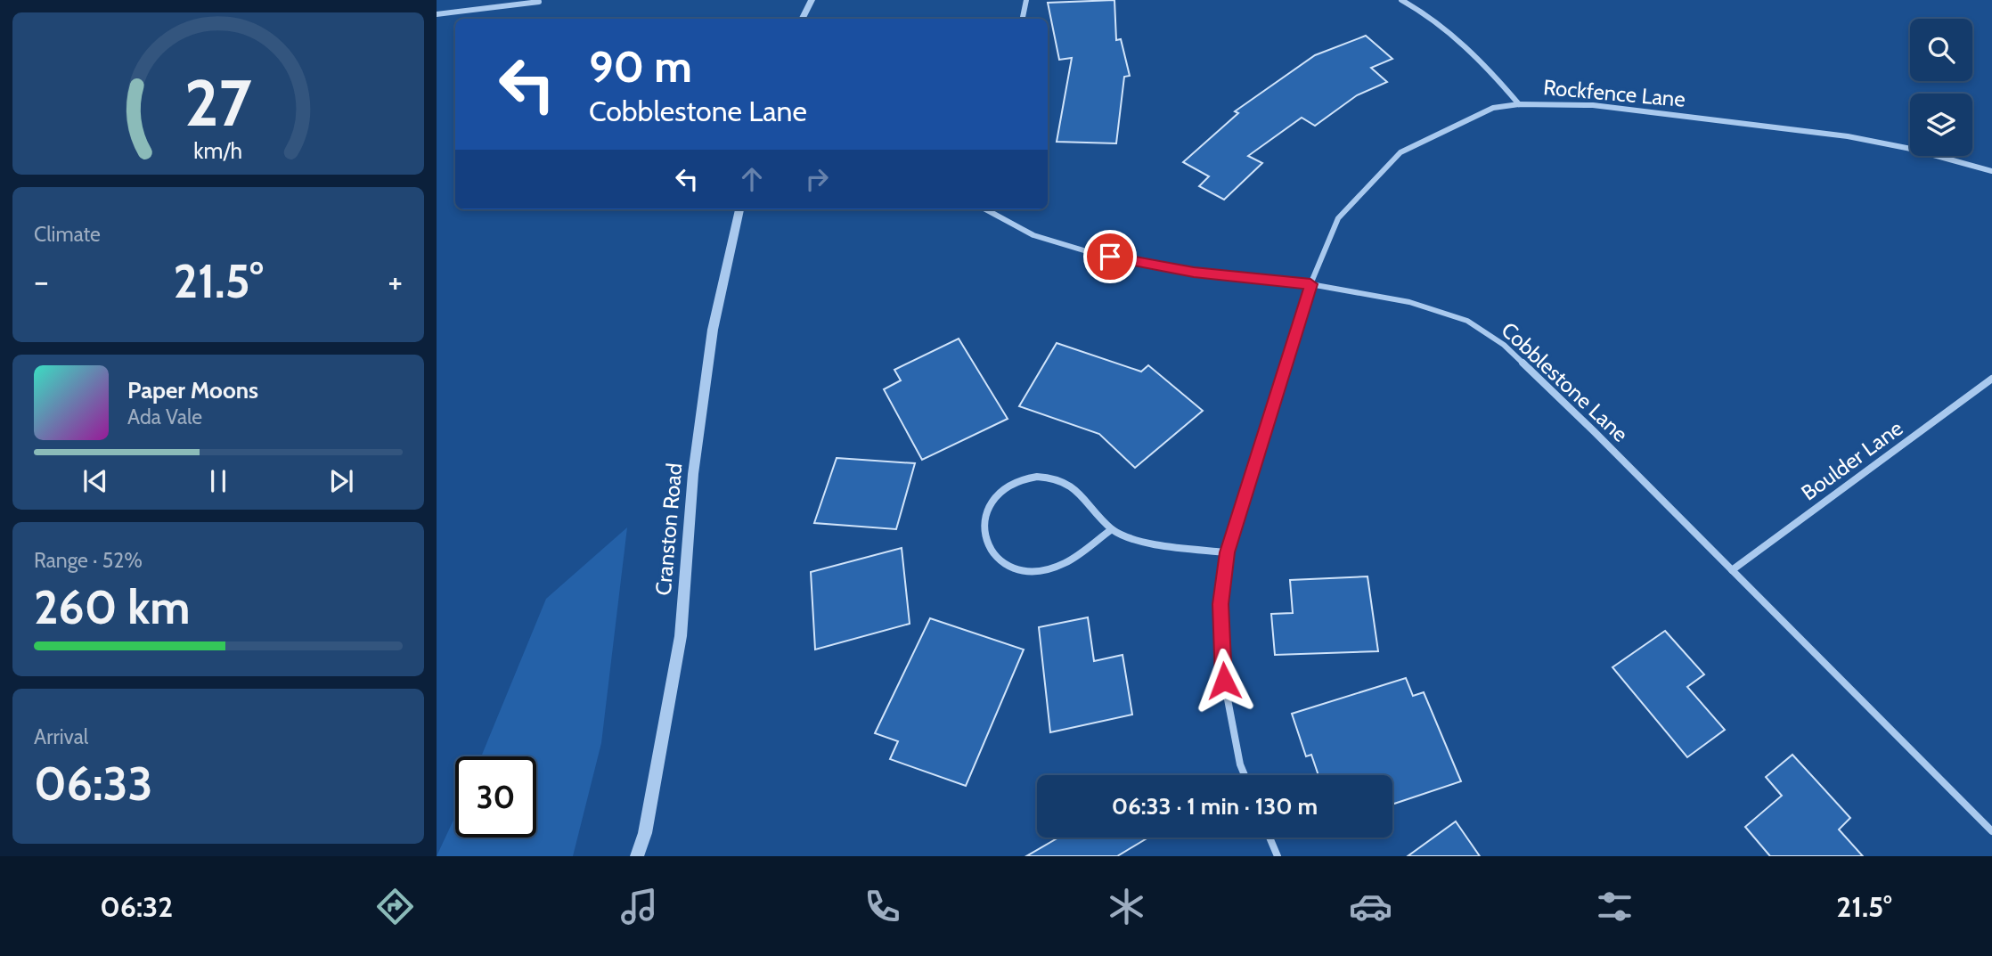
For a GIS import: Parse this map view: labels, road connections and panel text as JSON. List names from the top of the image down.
{
  "streets": {
    "street": [
      "Rockfence Lane",
      "Cobblestone Lane",
      "Boulder Lane",
      "Cranston Road"
    ]
  },
  "crossings": [
    ["Rockfence Lane", "Cobblestone Lane"],
    ["Cobblestone Lane", "Boulder Lane"]
  ],
  "page": {
    "turn": ["90 m", "Cobblestone Lane"],
    "tile": [
      "Climate",
      ["Range · 52%", "260 km"],
      ["Arrival", "06:33"]
    ],
    "heat": ["−", "21.5°", "+"],
    "song": ["Paper Moons", "Ada Vale"],
    "limit": "30",
    "trip": "06:33 · 1 min · 130 m",
    "tabs": ["06:32", "21.5°"],
    "gauge": ["27", "km/h"]
  }
}
